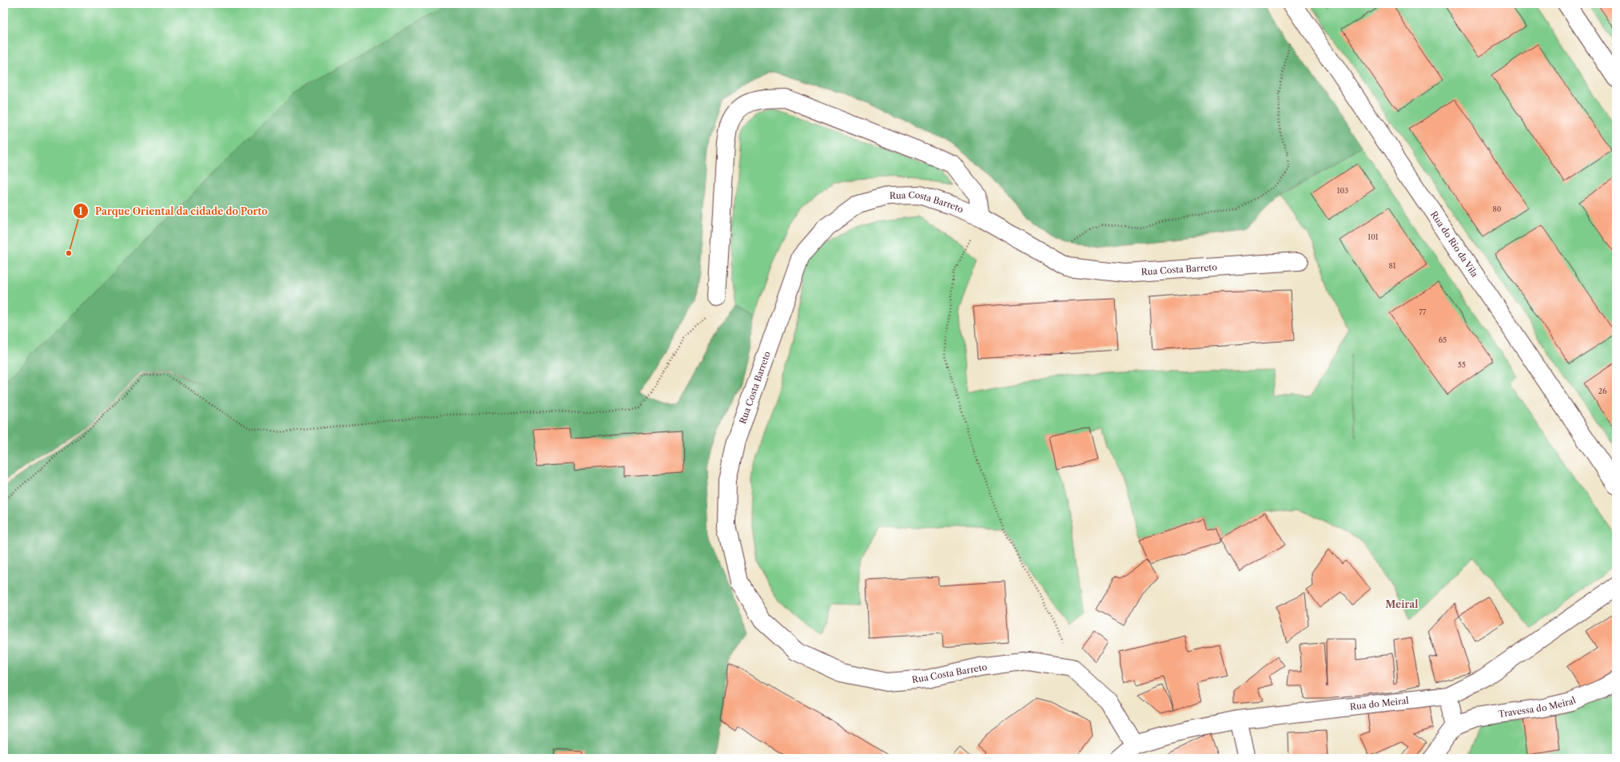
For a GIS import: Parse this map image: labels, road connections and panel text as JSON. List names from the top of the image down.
{
  "streets": {
    "street": [
      "Rua Costa Barreto",
      "Rua do Rio da Vila",
      "Rua do Meiral",
      "Travessa do Meiral"
    ]
  },
  "districts": ["Meiral"],
  "places": ["Parque Oriental da cidade do Porto"],
  "house_numbers": [
    "103",
    "80",
    "101",
    "81",
    "77",
    "65",
    "55",
    "26"
  ]
}
